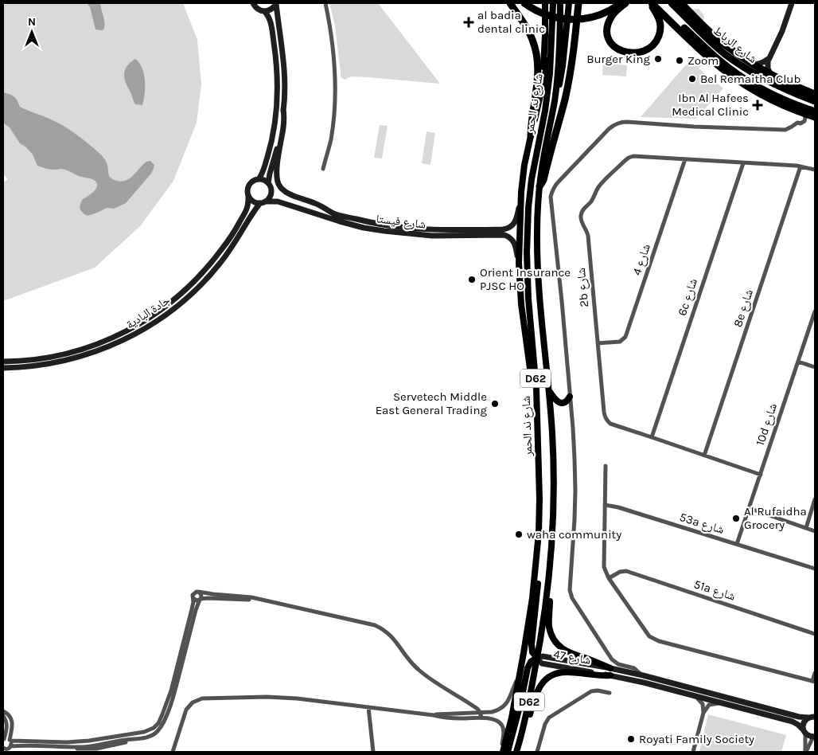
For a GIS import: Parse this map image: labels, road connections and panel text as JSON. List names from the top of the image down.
{
  "streets": {
    "highway": ["شارع الرباط"],
    "main road": ["شارع ند الحمر", "D62"],
    "street": [
      "شارع فيستا",
      "شارع 4",
      "2b شارع",
      "6c شارع",
      "8e شارع",
      "جادة البادية",
      "10d شارع",
      "53a شارع",
      "51a شارع",
      "شارع 47"
    ]
  },
  "crossings": [
    ["شارع ند الحمر", "شارع 47"],
    ["شارع فيستا", "جادة البادية"],
    ["شارع 4", "2b شارع"],
    ["2b شارع", "6c شارع"],
    ["10d شارع", "53a شارع"]
  ],
  "places": {
    "health": ["al badia dental clinic", "Ibn Al Hafees Medical Clinic"],
    "other": [
      "Burger King",
      "Zoom",
      "Bel Remaitha Club",
      "Orient Insurance PJSC HO",
      "Servetech Middle East General Trading",
      "Al Rufaidha Grocery",
      "waha community",
      "Royati Family Society"
    ]
  },
  "north": "top"
}
